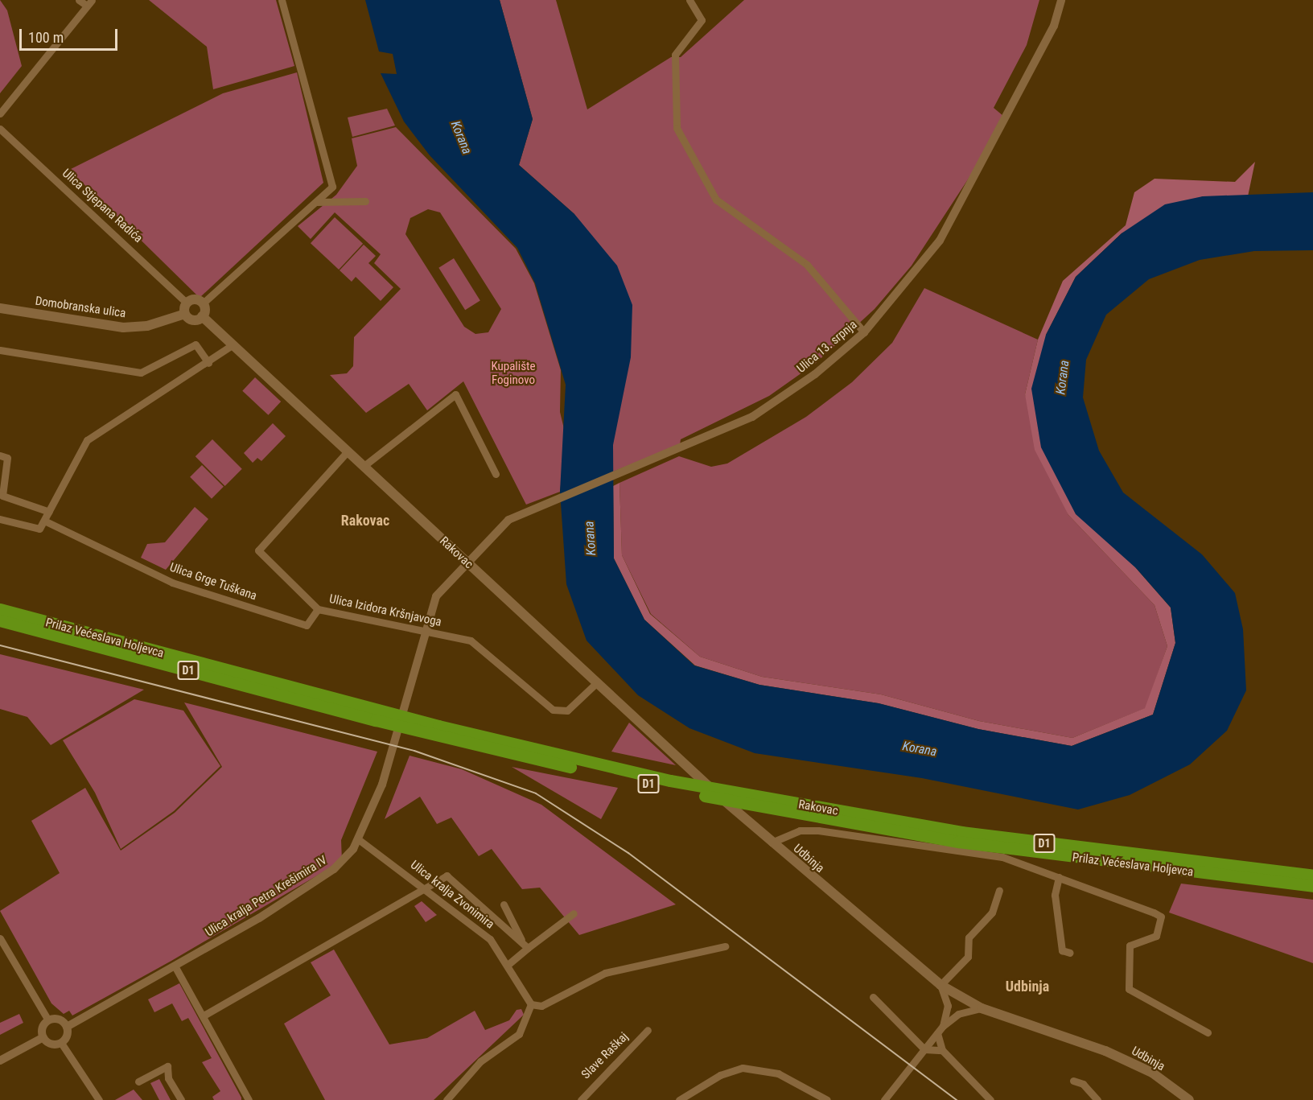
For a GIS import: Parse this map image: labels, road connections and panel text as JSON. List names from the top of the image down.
{
  "streets": {
    "highway": ["Rakovac", "Prilaz Većeslava Holjevca", "D1"],
    "main road": ["Domobranska ulica", "Udbinja"],
    "street": [
      "Ulica Stjepana Radića",
      "Ulica 13. srpnja",
      "Ulica Grge Tuškana",
      "Ulica Izidora Kršnjavoga",
      "Ulica kralja Zvonimira",
      "Ulica kralja Petra Krešimira IV",
      "Slave Raškaj"
    ]
  },
  "crossings": [
    ["Ulica Stjepana Radića", "Domobranska ulica"],
    ["Ulica Stjepana Radića", "Rakovac"],
    ["Domobranska ulica", "Rakovac"],
    ["Ulica 13. srpnja", "Rakovac"],
    ["Ulica 13. srpnja", "Ulica kralja Petra Krešimira IV"],
    ["Rakovac", "Ulica Izidora Kršnjavoga"],
    ["Rakovac", "Prilaz Većeslava Holjevca"],
    ["Rakovac", "Udbinja"],
    ["Rakovac", "Ulica kralja Petra Krešimira IV"],
    ["Ulica Grge Tuškana", "Ulica Izidora Kršnjavoga"],
    ["Ulica Izidora Kršnjavoga", "Ulica kralja Petra Krešimira IV"],
    ["Ulica kralja Zvonimira", "Ulica kralja Petra Krešimira IV"]
  ],
  "districts": ["Rakovac", "Udbinja"],
  "water": ["Korana"],
  "parks": ["Kupalište Foginovo"],
  "scale_bar": "100 m"
}
